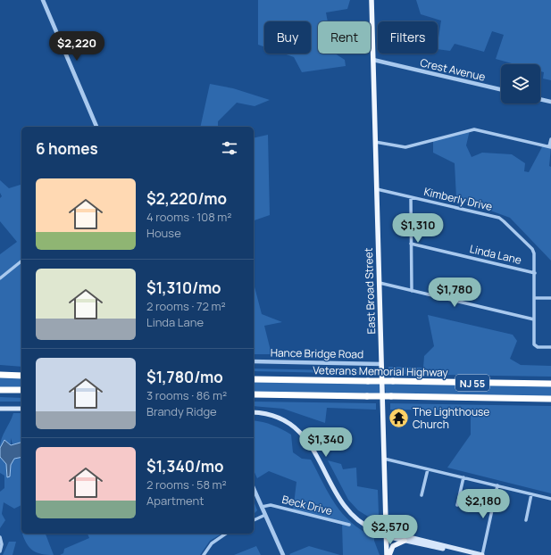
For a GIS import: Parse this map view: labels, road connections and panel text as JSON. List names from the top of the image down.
{
  "streets": {
    "highway": ["Veterans Memorial Highway", "NJ 55"],
    "main road": ["East Broad Street"],
    "street": [
      "Crest Avenue",
      "Kimberly Drive",
      "Linda Lane",
      "Hance Bridge Road",
      "Beck Drive"
    ]
  },
  "crossings": [
    ["Crest Avenue", "East Broad Street"],
    ["Kimberly Drive", "Linda Lane"],
    ["Kimberly Drive", "East Broad Street"],
    ["East Broad Street", "Hance Bridge Road"]
  ],
  "places": {
    "temple": ["The Lighthouse Church"]
  },
  "page": {
    "chip": ["Buy", "Rent", "Filters"],
    "price": [
      "$2,220",
      "$1,310",
      "$1,780",
      "$1,340",
      "$2,180",
      "$2,570"
    ],
    "heading": "6 homes",
    "list": [
      {
        "name": "$2,220/mo",
        "note": "4 rooms · 108 m² · House"
      },
      {
        "name": "$1,310/mo",
        "note": "2 rooms · 72 m² · Linda Lane"
      },
      {
        "name": "$1,780/mo",
        "note": "3 rooms · 86 m² · Brandy Ridge"
      },
      {
        "name": "$1,340/mo",
        "note": "2 rooms · 58 m² · Apartment"
      }
    ]
  }
}
